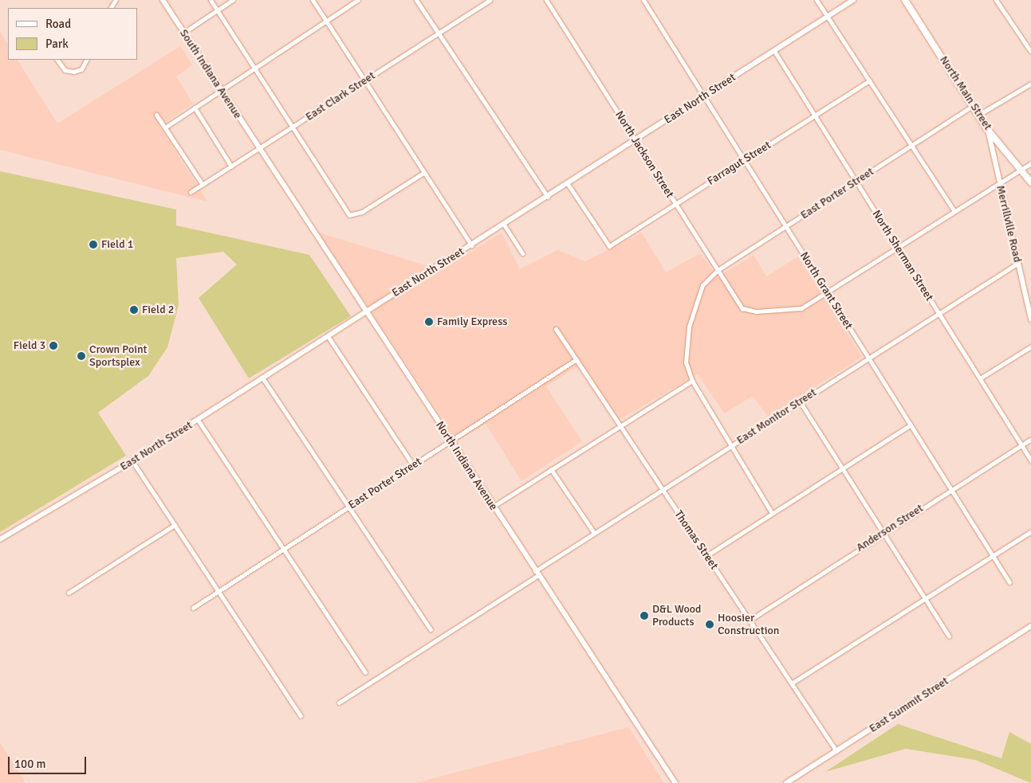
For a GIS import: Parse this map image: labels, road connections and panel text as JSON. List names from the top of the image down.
{
  "streets": {
    "main road": ["North Main Street"],
    "street": [
      "South Indiana Avenue",
      "East Clark Street",
      "East North Street",
      "North Jackson Street",
      "Farragut Street",
      "East Porter Street",
      "Merrillville Road",
      "North Sherman Street",
      "North Grant Street",
      "East Monitor Street",
      "North Indiana Avenue",
      "Anderson Street",
      "Thomas Street",
      "East Summit Street"
    ]
  },
  "crossings": [
    ["South Indiana Avenue", "East Clark Street"],
    ["South Indiana Avenue", "North Indiana Avenue"],
    ["North Main Street", "East Porter Street"],
    ["North Main Street", "Merrillville Road"],
    ["East Clark Street", "North Indiana Avenue"],
    ["East North Street", "North Jackson Street"],
    ["East North Street", "Farragut Street"],
    ["East North Street", "North Sherman Street"],
    ["East North Street", "North Grant Street"],
    ["East North Street", "North Indiana Avenue"],
    ["North Jackson Street", "Farragut Street"],
    ["North Jackson Street", "East Porter Street"],
    ["North Jackson Street", "North Grant Street"],
    ["Farragut Street", "North Sherman Street"],
    ["Farragut Street", "North Grant Street"],
    ["East Porter Street", "North Sherman Street"],
    ["East Porter Street", "North Grant Street"],
    ["East Porter Street", "North Indiana Avenue"],
    ["East Porter Street", "Thomas Street"],
    ["Merrillville Road", "East Monitor Street"],
    ["North Sherman Street", "East Monitor Street"],
    ["North Sherman Street", "Anderson Street"],
    ["North Grant Street", "East Monitor Street"],
    ["North Grant Street", "Anderson Street"],
    ["East Monitor Street", "North Indiana Avenue"],
    ["East Monitor Street", "Thomas Street"],
    ["Anderson Street", "Thomas Street"],
    ["Thomas Street", "East Summit Street"]
  ],
  "places": [
    "Field 1",
    "Field 2",
    "Family Express",
    "Field 3",
    "Crown Point Sportsplex",
    "D&L Wood Products",
    "Hoosier Construction"
  ],
  "legend": ["Road", "Park"],
  "scale_bar": "100 m"
}
